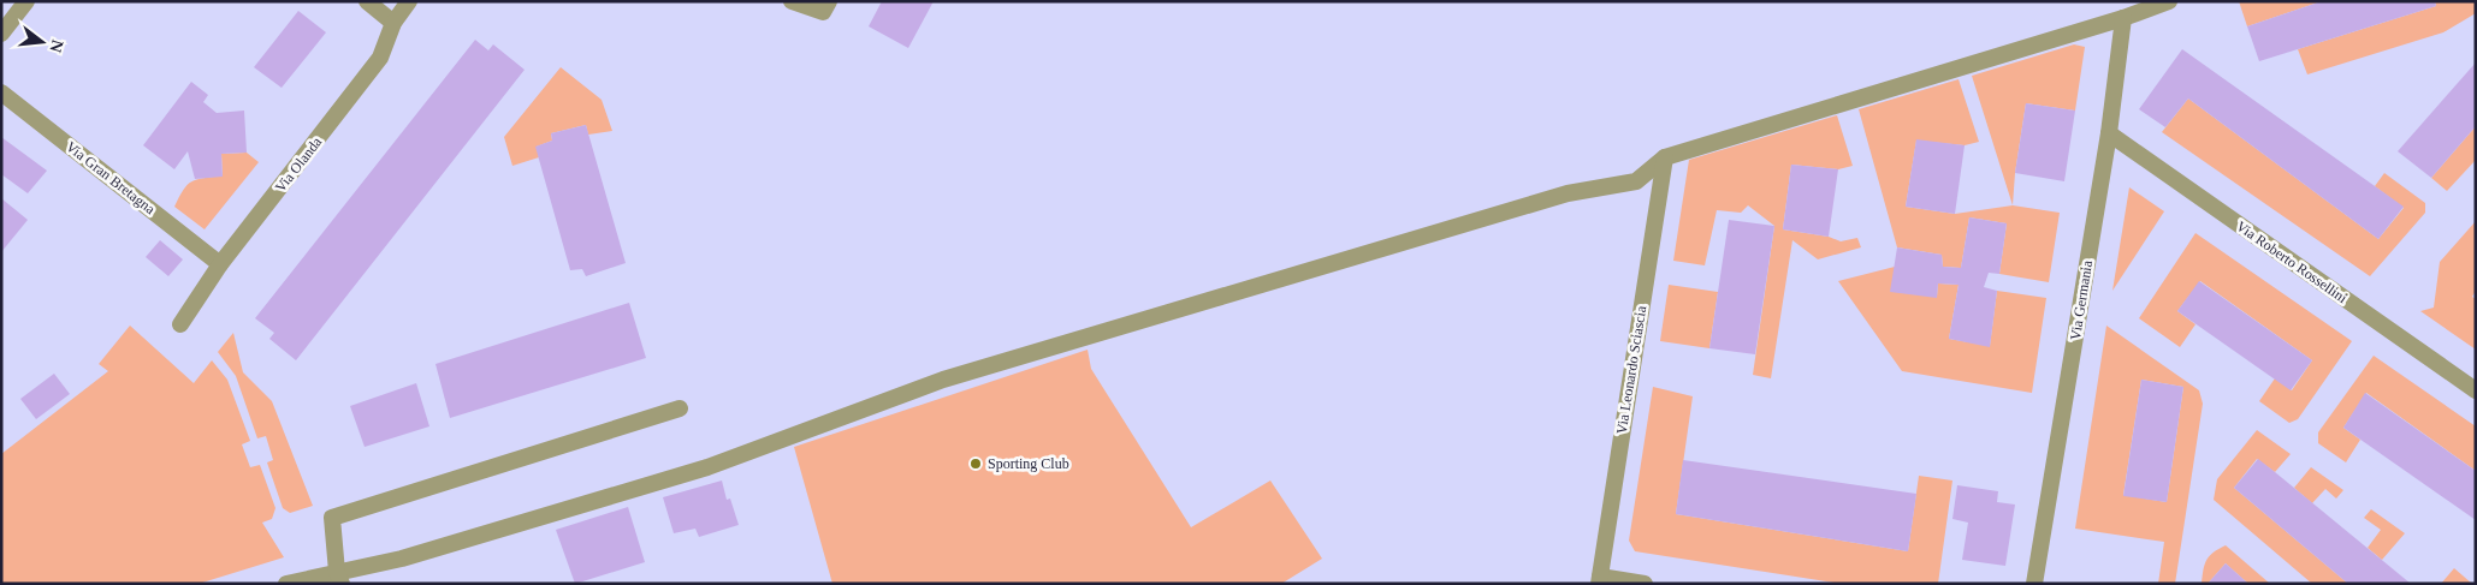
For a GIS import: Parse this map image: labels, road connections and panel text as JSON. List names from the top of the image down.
{
  "streets": {
    "street": [
      "Via Olanda",
      "Via Gran Bretagna",
      "Via Roberto Rossellini",
      "Via Germania",
      "Via Leonardo Sciascia"
    ]
  },
  "crossings": [
    ["Via Olanda", "Via Gran Bretagna"],
    ["Via Roberto Rossellini", "Via Germania"]
  ],
  "places": ["Sporting Club"],
  "north": "right"
}
